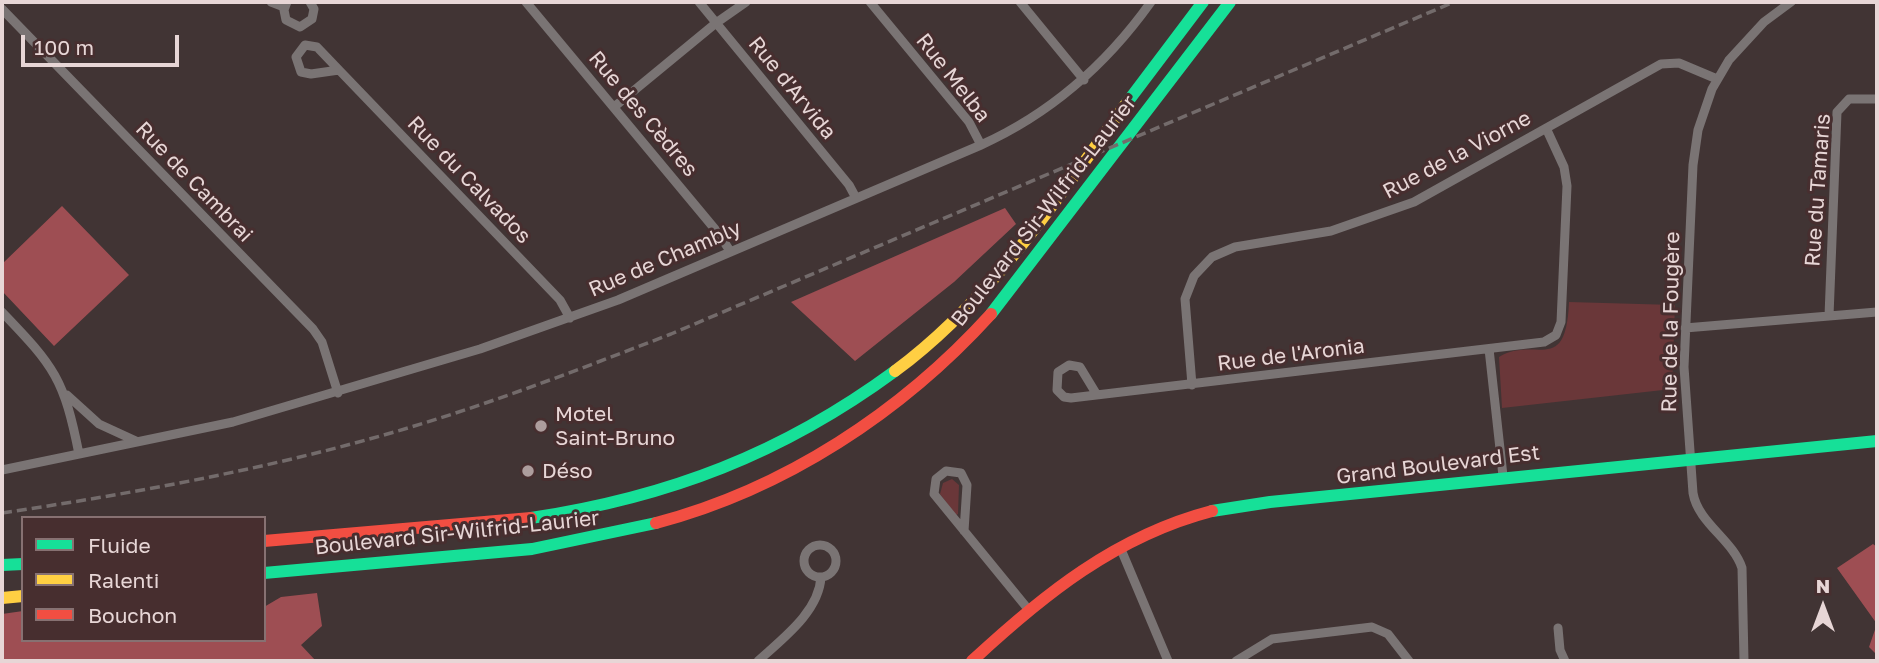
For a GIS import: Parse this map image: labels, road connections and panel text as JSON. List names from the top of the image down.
{
  "streets": {
    "main road": ["Boulevard Sir-Wilfrid-Laurier", "Grand Boulevard Est"],
    "street": [
      "Rue Melba",
      "Rue d'Arvida",
      "Rue des Cèdres",
      "Rue de la Viorne",
      "Rue du Calvados",
      "Rue de Cambrai",
      "Rue du Tamaris",
      "Rue de Chambly",
      "Rue de la Fougère",
      "Rue de l'Aronia"
    ]
  },
  "crossings": [
    ["Rue Melba", "Rue de Chambly"],
    ["Rue d'Arvida", "Rue de Chambly"],
    ["Rue des Cèdres", "Rue de Chambly"],
    ["Rue de la Viorne", "Rue de la Fougère"],
    ["Rue de la Viorne", "Rue de l'Aronia"],
    ["Rue du Calvados", "Rue de Chambly"],
    ["Rue de Cambrai", "Rue de Chambly"],
    ["Rue de la Fougère", "Grand Boulevard Est"]
  ],
  "places": ["Motel Saint-Bruno", "Déso"],
  "legend": ["Fluide", "Ralenti", "Bouchon"],
  "scale_bar": "100 m",
  "north": "top"
}
